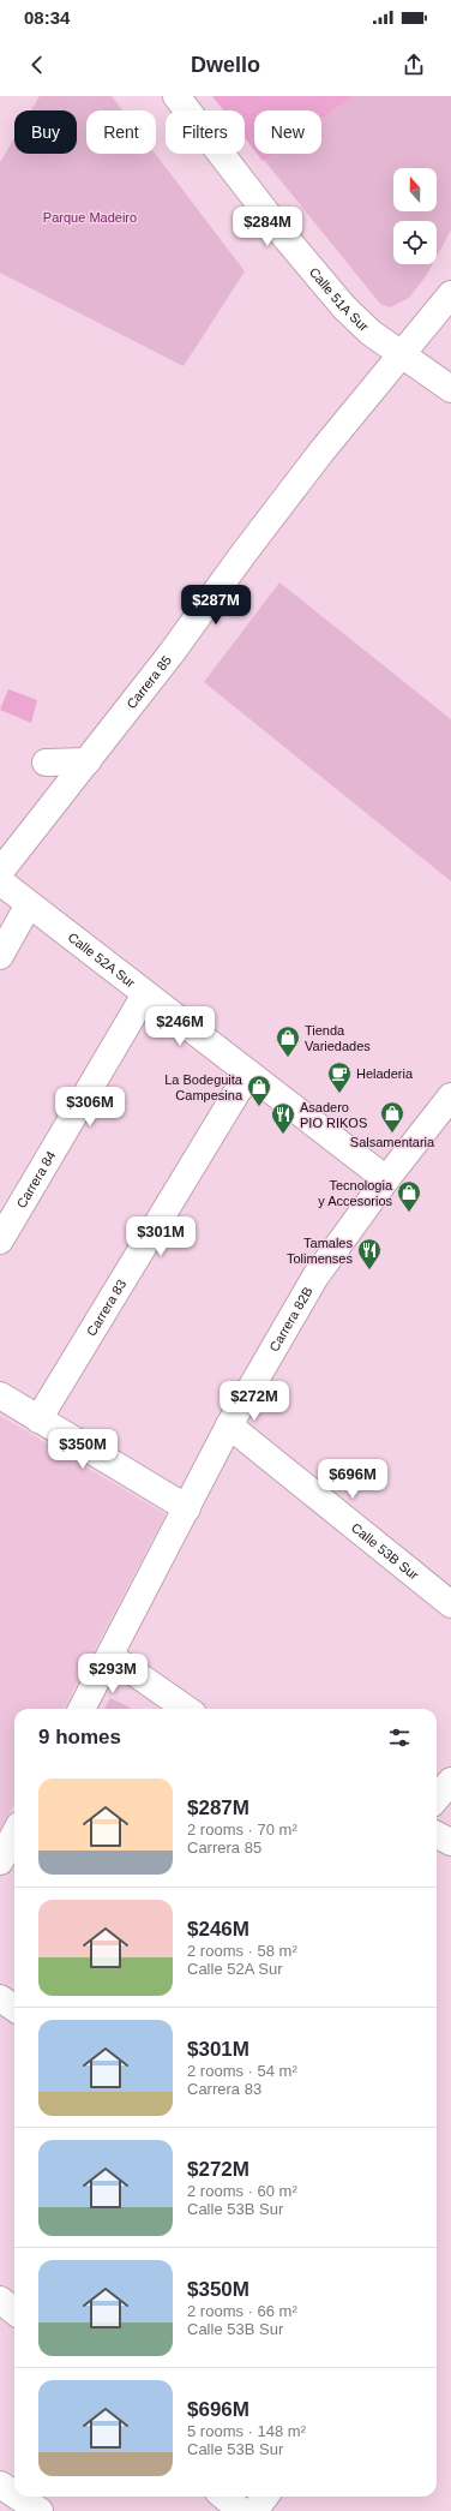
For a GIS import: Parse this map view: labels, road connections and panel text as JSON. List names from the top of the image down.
{
  "streets": {
    "street": [
      "Calle 51A Sur",
      "Carrera 85",
      "Calle 52A Sur",
      "Carrera 84",
      "Carrera 83",
      "Carrera 82B",
      "Calle 53B Sur"
    ]
  },
  "crossings": [
    ["Calle 51A Sur", "Carrera 85"],
    ["Calle 52A Sur", "Carrera 84"],
    ["Calle 52A Sur", "Carrera 83"],
    ["Calle 52A Sur", "Carrera 82B"],
    ["Carrera 82B", "Calle 53B Sur"]
  ],
  "parks": ["Parque Madeiro"],
  "places": {
    "shop": [
      "Tienda Variedades",
      "La Bodeguita Campesina",
      "Salsamentaria",
      "Tecnologia y Accesorios"
    ],
    "cafe": ["Heladeria"],
    "restaurant": ["Asadero PIO RIKOS", "Tamales Tolimenses"]
  },
  "north": "top",
  "page": {
    "status": "08:34",
    "header": "Dwello",
    "chip": [
      "Buy",
      "Rent",
      "Filters",
      "New"
    ],
    "price": [
      "$284M",
      "$287M",
      "$246M",
      "$306M",
      "$301M",
      "$272M",
      "$350M",
      "$696M",
      "$293M"
    ],
    "heading": "9 homes",
    "list": [
      {
        "name": "$287M",
        "note": "2 rooms · 70 m² · Carrera 85"
      },
      {
        "name": "$246M",
        "note": "2 rooms · 58 m² · Calle 52A Sur"
      },
      {
        "name": "$301M",
        "note": "2 rooms · 54 m² · Carrera 83"
      },
      {
        "name": "$272M",
        "note": "2 rooms · 60 m² · Calle 53B Sur"
      },
      {
        "name": "$350M",
        "note": "2 rooms · 66 m² · Calle 53B Sur"
      },
      {
        "name": "$696M",
        "note": "5 rooms · 148 m² · Calle 53B Sur"
      }
    ]
  }
}
